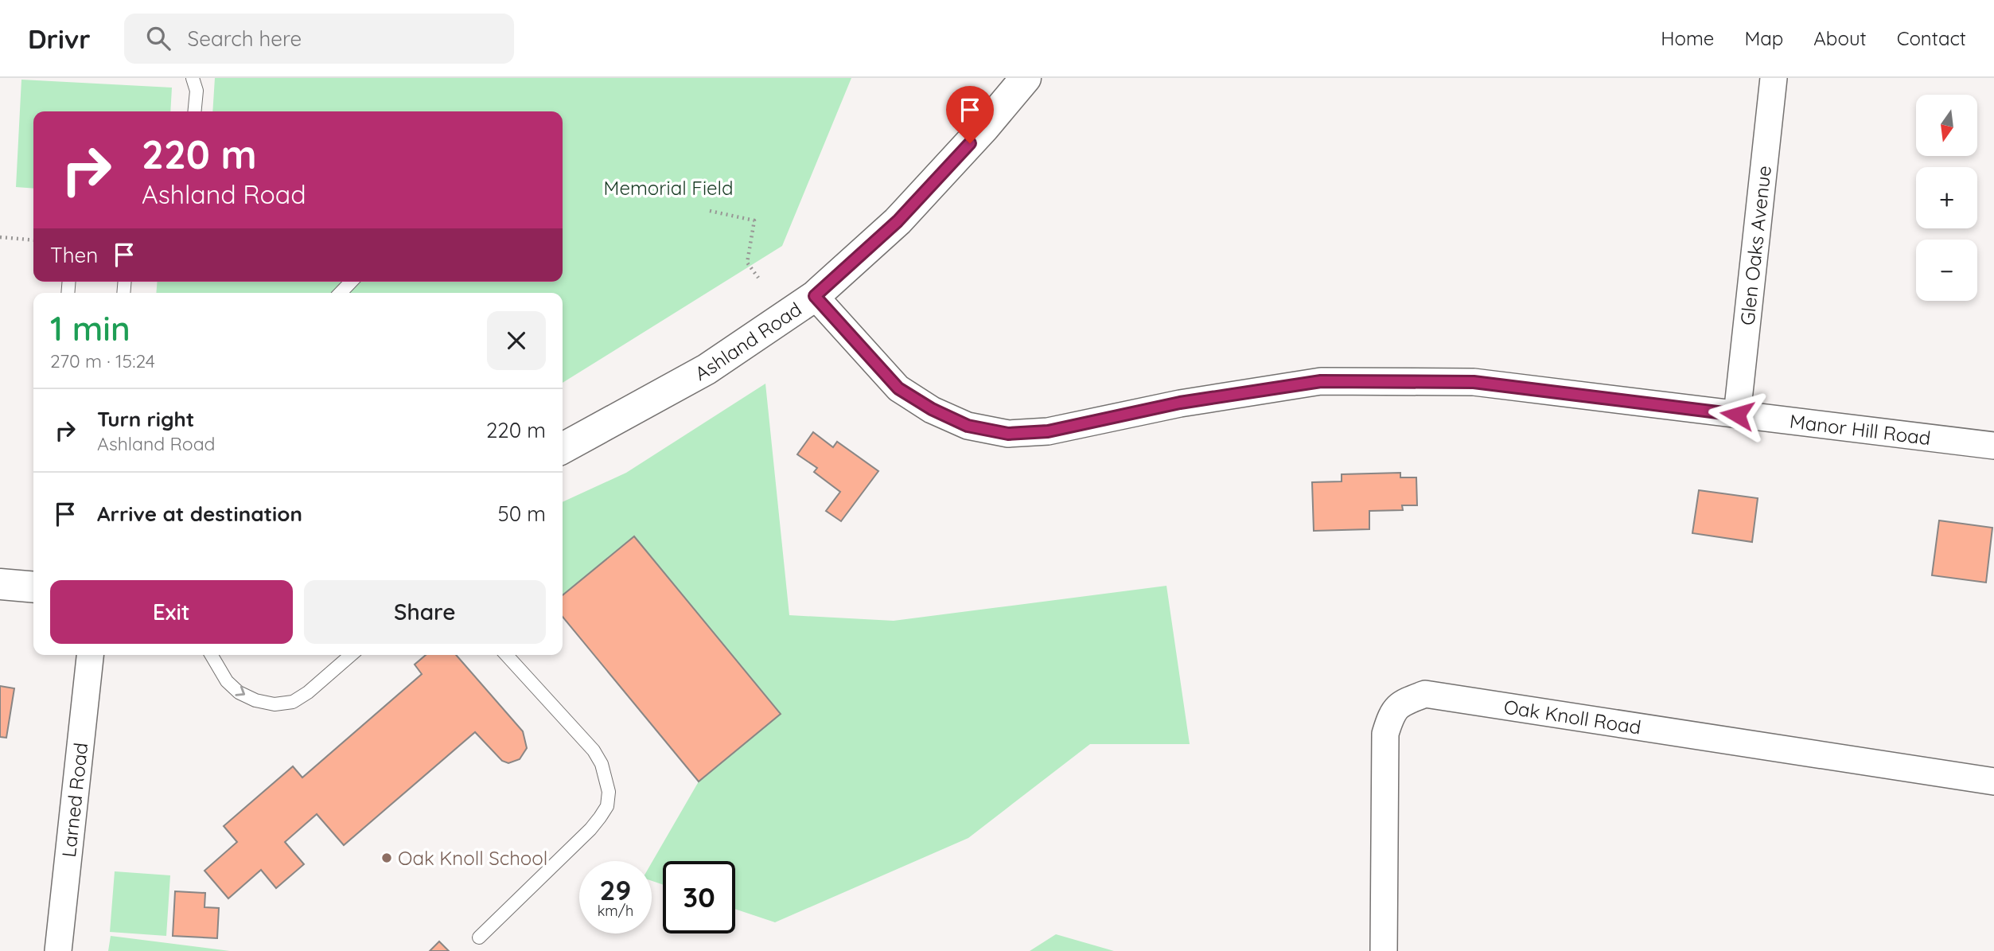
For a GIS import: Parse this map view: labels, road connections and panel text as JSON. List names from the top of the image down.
{
  "streets": {
    "street": [
      "Glen Oaks Avenue",
      "Ashland Road",
      "Manor Hill Road",
      "Oak Knoll Road",
      "Larned Road"
    ]
  },
  "crossings": [
    ["Glen Oaks Avenue", "Manor Hill Road"],
    ["Ashland Road", "Manor Hill Road"]
  ],
  "parks": ["Memorial Field"],
  "places": ["Oak Knoll School"],
  "north": "bottom",
  "page": {
    "header": "Drivr",
    "search": "Search here",
    "nav": [
      "Home",
      "Map",
      "About",
      "Contact"
    ],
    "map_buttons": ["+", "−"],
    "turn": ["220 m", "Ashland Road"],
    "then": "Then",
    "heading": ["1 min", "270 m · 15:24"],
    "list": [
      {
        "name": "Turn right",
        "note": "Ashland Road",
        "value": "220 m"
      },
      {
        "name": "Arrive at destination",
        "value": "50 m"
      }
    ],
    "buttons": ["Exit", "Share"],
    "speed": "29 km/h",
    "limit": "30"
  }
}
